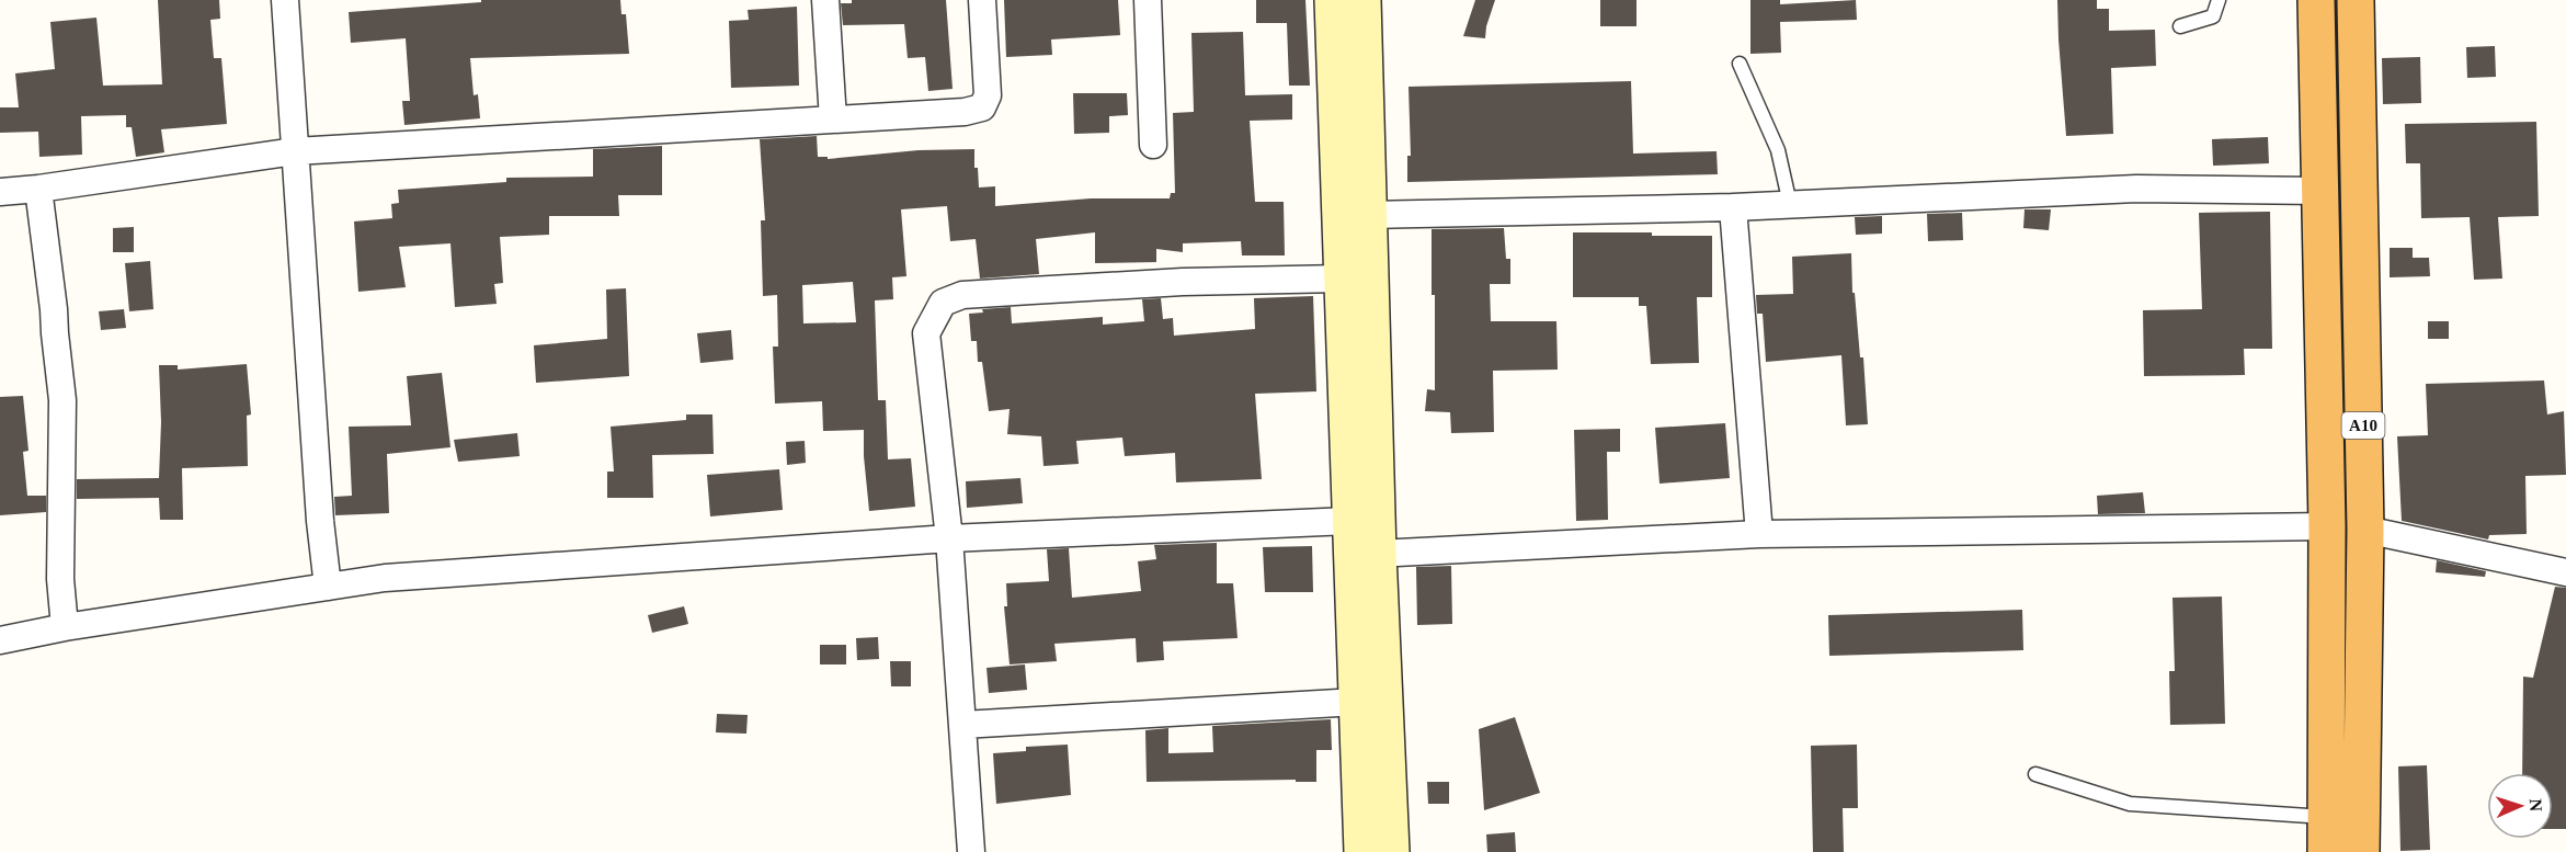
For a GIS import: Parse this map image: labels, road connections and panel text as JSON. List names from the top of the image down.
{
  "streets": {
    "highway": ["A10"]
  },
  "north": "right"
}
